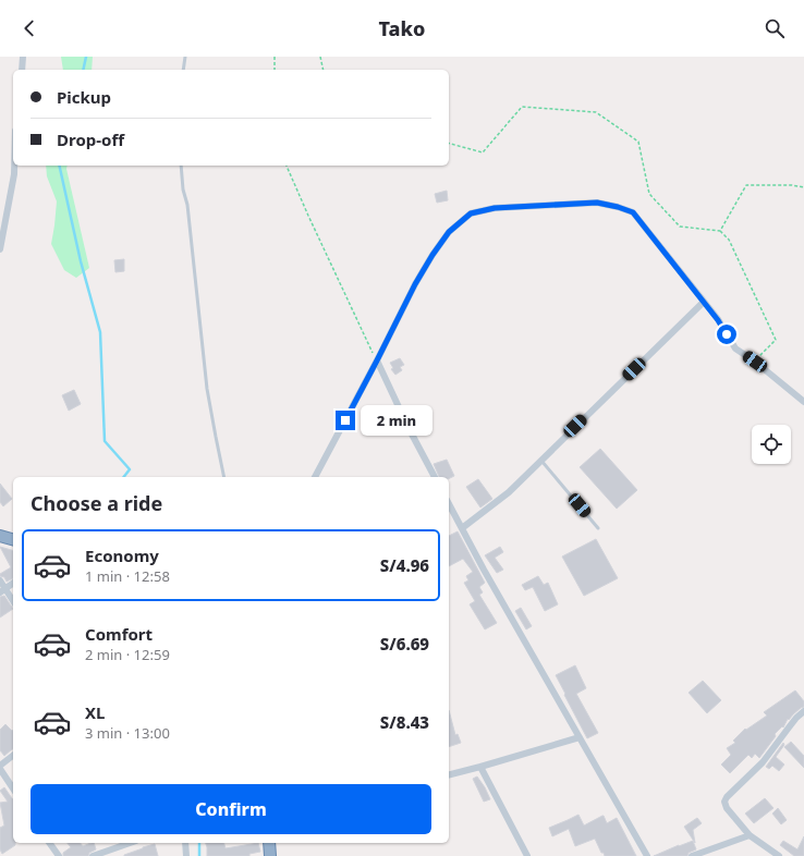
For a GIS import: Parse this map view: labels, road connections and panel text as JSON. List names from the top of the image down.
{
  "page": {
    "header": "Tako",
    "banner": ["Pickup", "Drop-off"],
    "bubble": "2 min",
    "heading": "Choose a ride",
    "list": [
      {
        "name": "Economy",
        "note": "1 min · 12:58",
        "value": "S/4.96"
      },
      {
        "name": "Comfort",
        "note": "2 min · 12:59",
        "value": "S/6.69"
      },
      {
        "name": "XL",
        "note": "3 min · 13:00",
        "value": "S/8.43"
      }
    ],
    "buttons": "Confirm"
  }
}
